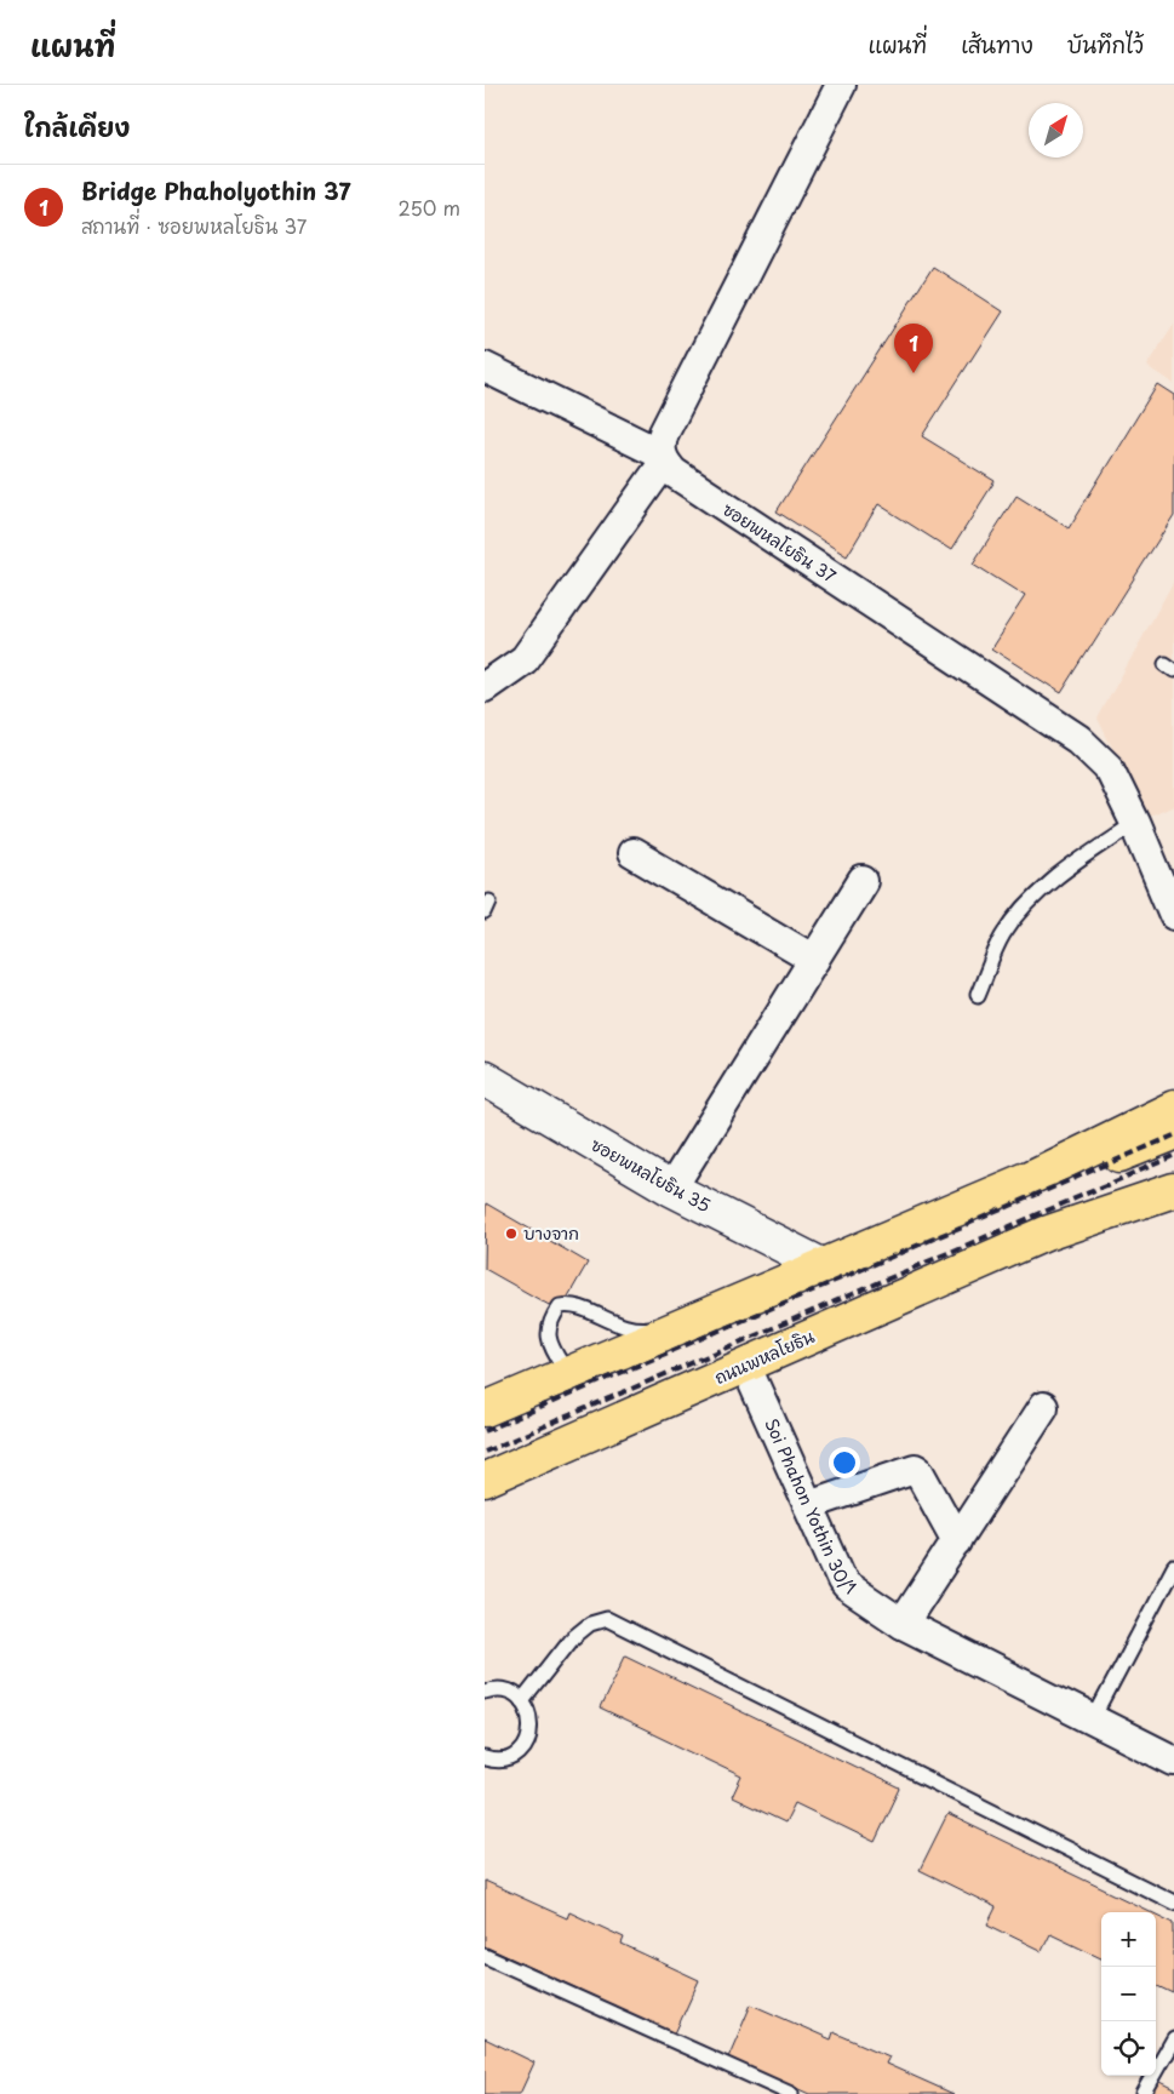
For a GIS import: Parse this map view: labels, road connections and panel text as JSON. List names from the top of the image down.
{
  "streets": {
    "main road": ["ถนนพหลโยธิน"],
    "street": ["ซอยพหลโยธิน 37", "ซอยพหลโยธิน 35", "Soi Phahon Yothin 30/1"]
  },
  "crossings": [
    ["ถนนพหลโยธิน", "Soi Phahon Yothin 30/1"]
  ],
  "places": ["บางจาก"],
  "north": "top right",
  "page": {
    "header": "แผนที่",
    "nav": ["แผนที่", "เส้นทาง", "บันทึกไว้"],
    "heading": "ใกล้เคียง",
    "list": [
      {
        "mark": "1",
        "name": "Bridge Phaholyothin 37",
        "note": "สถานที่ · ซอยพหลโยธิน 37",
        "value": "250 m"
      }
    ],
    "pins": "1",
    "map_buttons": ["+", "−"]
  }
}
